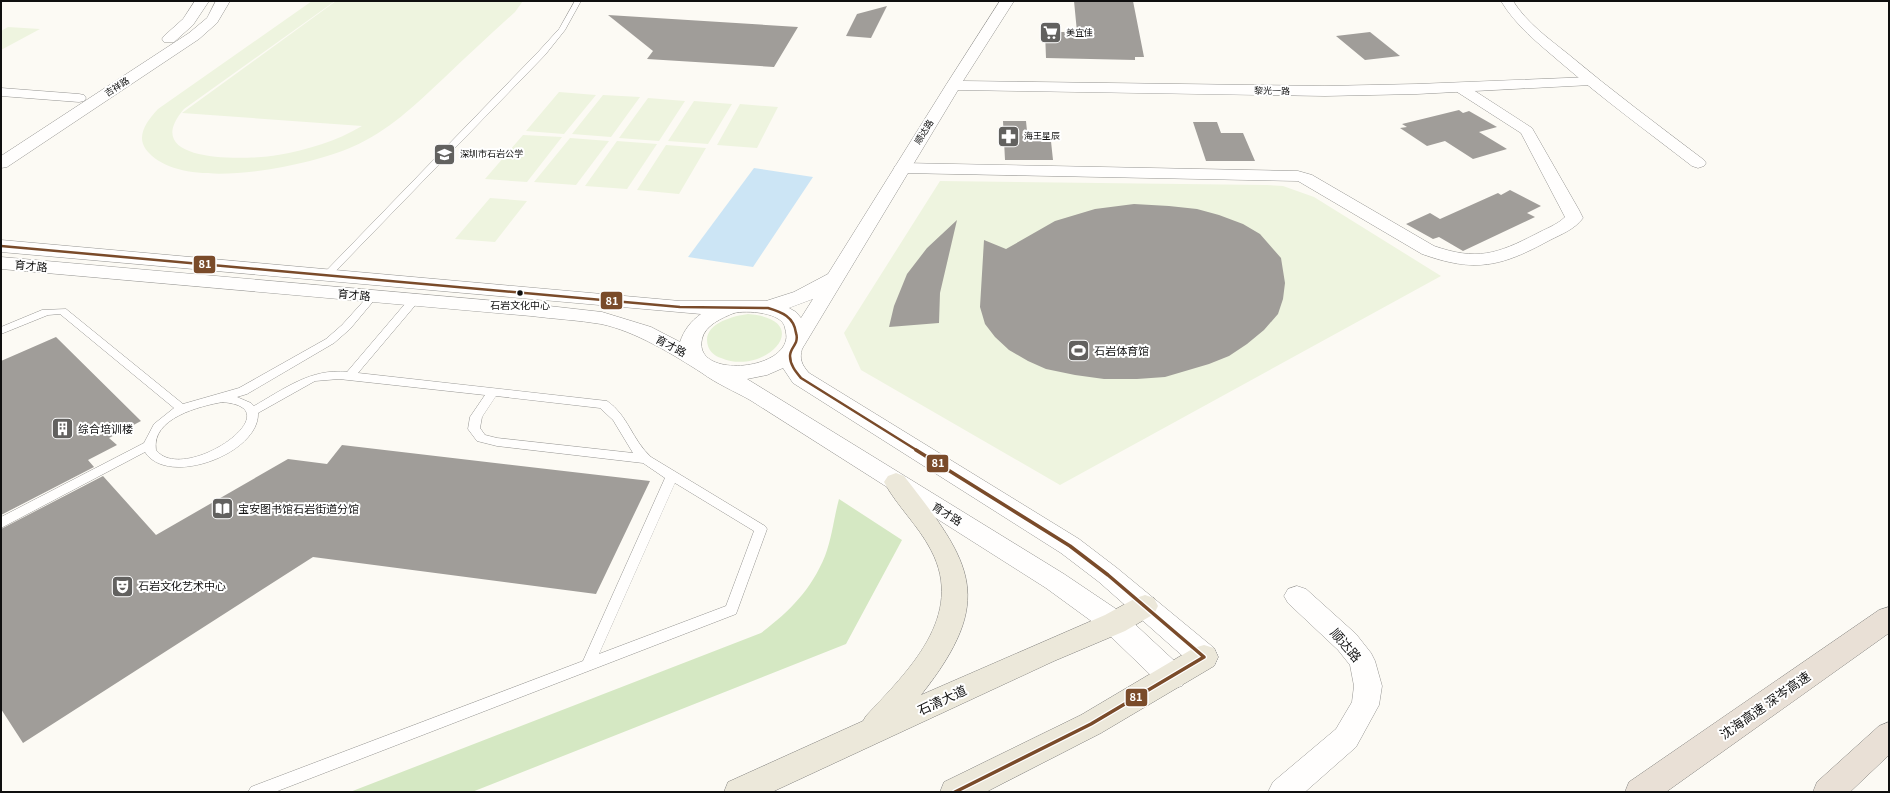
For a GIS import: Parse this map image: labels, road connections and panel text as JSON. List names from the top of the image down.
{
  "streets": {
    "highway": ["沈海高速 深岑高速"],
    "main road": ["石清大道"],
    "street": [
      "吉祥路",
      "黎光一路",
      "顺达路",
      "育才路"
    ]
  },
  "crossings": [
    ["黎光一路", "顺达路"],
    ["顺达路", "育才路"],
    ["育才路", "石清大道"]
  ],
  "places": {
    "supermarket": ["美宜佳"],
    "pharmacy": ["海王星辰"],
    "school or university": ["深圳市石岩公学"],
    "other": ["石岩文化中心"],
    "sports": ["石岩体育馆"],
    "building": ["综合培训楼"],
    "library": ["宝安图书馆石岩街道分馆"],
    "theatre": ["石岩文化艺术中心"]
  },
  "lines": ["transit line 81"]
}
